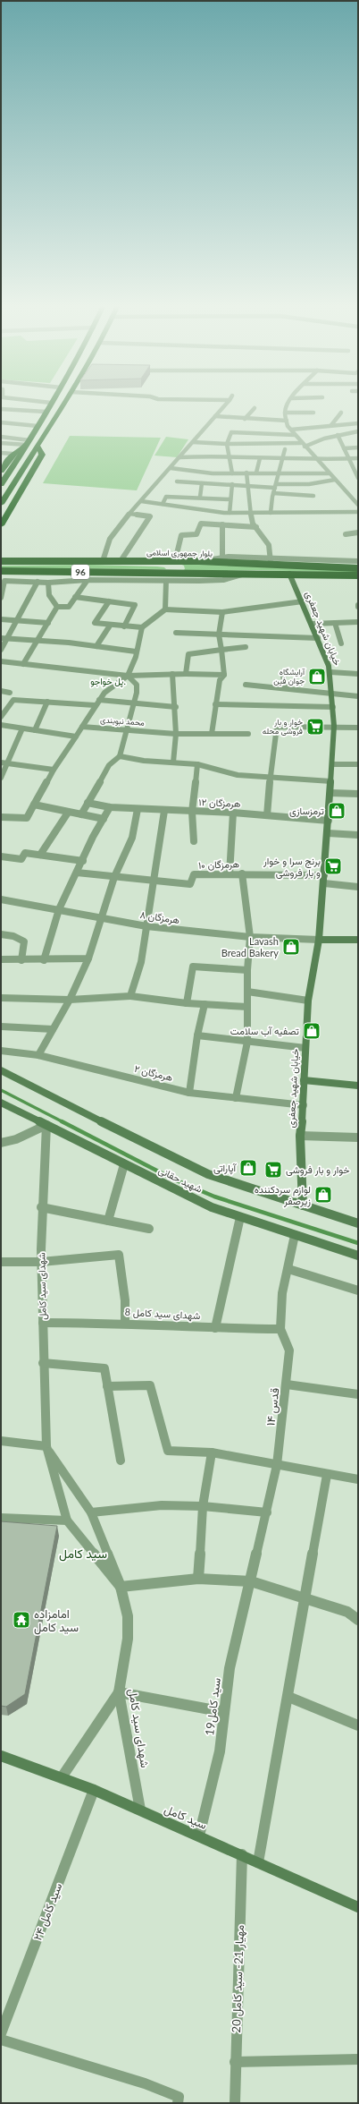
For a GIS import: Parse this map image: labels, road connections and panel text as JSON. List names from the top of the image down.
{
  "streets": {
    "main road": [
      "بلوار جمهوری اسلامی",
      "96",
      "خیابان شهید جعفری",
      "شهید حقانی",
      "سید کامل"
    ],
    "street": [
      "محمد نبوبندی",
      "هرمزگان ۱۲",
      "هرمزگان ۱۰",
      "هرمزگان ۸",
      "هرمزگان ۲",
      "شهدای سید کامل",
      "شهدای سید کامل 8",
      "قدس ۱۴",
      "سید کامل19",
      "سید کامل ۲۴",
      "مهیار 21- سید کامل 20"
    ]
  },
  "crossings": [
    ["بلوار جمهوری اسلامی", "96"],
    ["بلوار جمهوری اسلامی", "خیابان شهید جعفری"],
    ["خیابان شهید جعفری", "هرمزگان ۱۲"],
    ["خیابان شهید جعفری", "هرمزگان ۱۰"],
    ["خیابان شهید جعفری", "هرمزگان ۸"],
    ["خیابان شهید جعفری", "هرمزگان ۲"],
    ["خیابان شهید جعفری", "شهید حقانی"],
    ["شهید حقانی", "شهدای سید کامل"],
    ["شهید حقانی", "قدس ۱۴"],
    ["شهدای سید کامل", "شهدای سید کامل 8"],
    ["شهدای سید کامل", "سید کامل"],
    ["شهدای سید کامل 8", "قدس ۱۴"],
    ["قدس ۱۴", "سید کامل19"],
    ["سید کامل19", "سید کامل"],
    ["سید کامل", "سید کامل ۲۴"],
    ["سید کامل", "مهیار 21- سید کامل 20"]
  ],
  "districts": ["پل خواجو.", "سید کامل"],
  "places": {
    "shop": [
      "آرایشگاه جوان فین",
      "ترمزسازی",
      "Lavash Bread Bakery",
      "تصفیه آب سلامت",
      "آپاراتی",
      "لوازم سردکننده زیرصفر"
    ],
    "supermarket": ["خوار و بار فروشی محله", "برنج سرا و خوار و بار فروشی", "خوار و بار فروشی"],
    "temple": ["امامزاده سید کامل"]
  }
}
